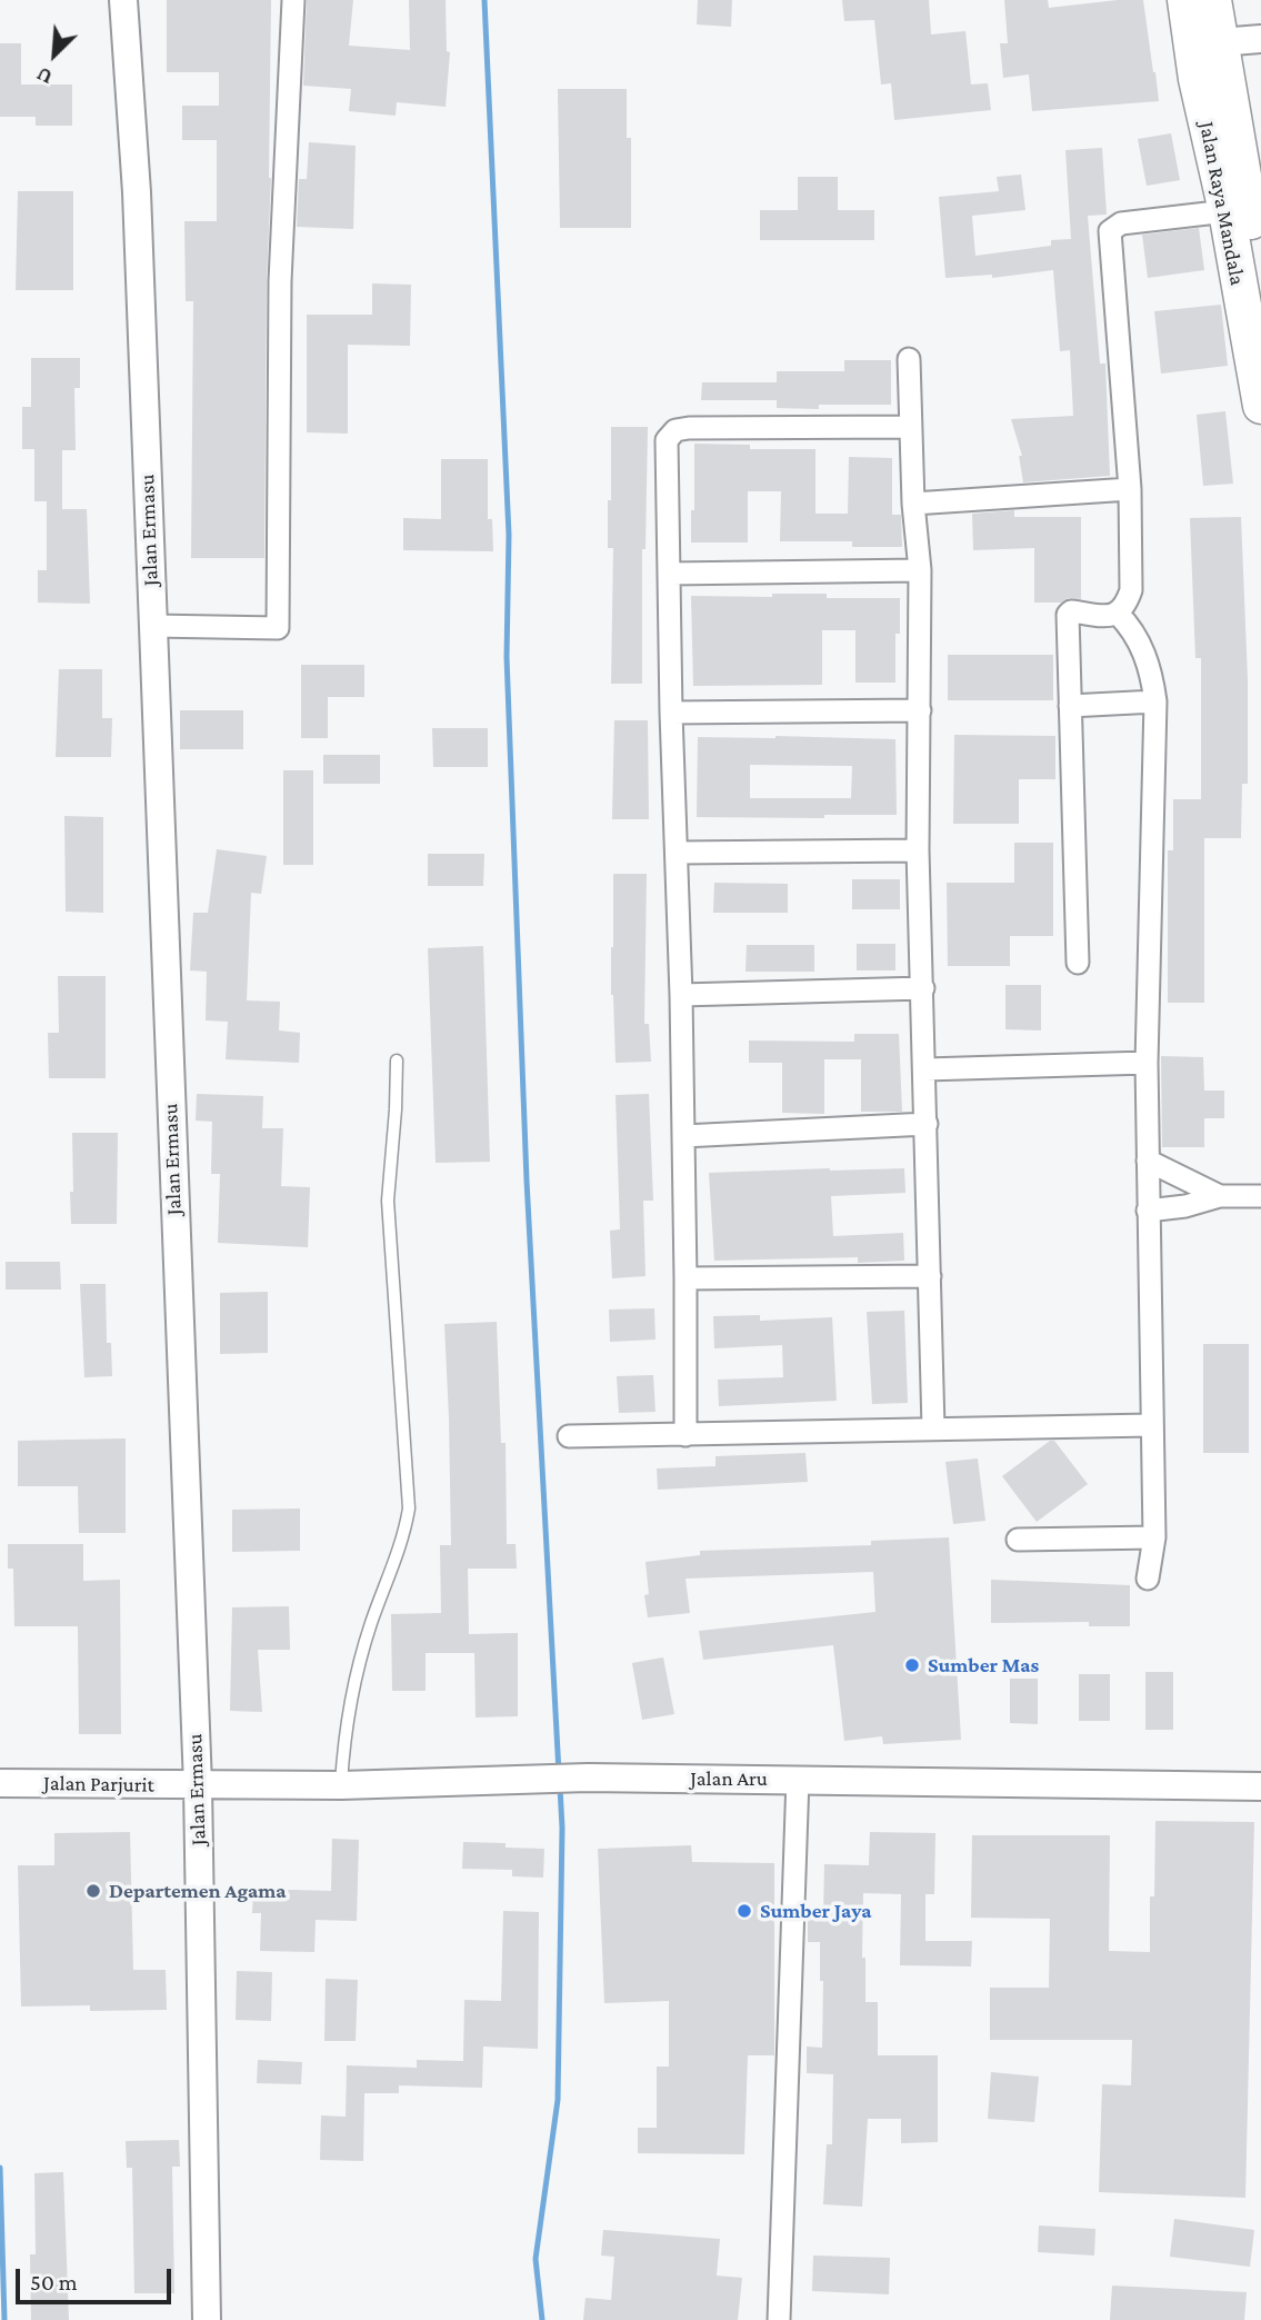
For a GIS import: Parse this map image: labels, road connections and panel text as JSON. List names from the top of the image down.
{
  "streets": {
    "highway": ["Jalan Raya Mandala"],
    "street": ["Jalan Ermasu", "Jalan Aru", "Jalan Parjurit"]
  },
  "crossings": [
    ["Jalan Ermasu", "Jalan Aru"],
    ["Jalan Ermasu", "Jalan Parjurit"],
    ["Jalan Aru", "Jalan Parjurit"]
  ],
  "places": ["Sumber Mas", "Departemen Agama", "Sumber Jaya"],
  "scale_bar": "50 m",
  "north": "bottom left"
}
